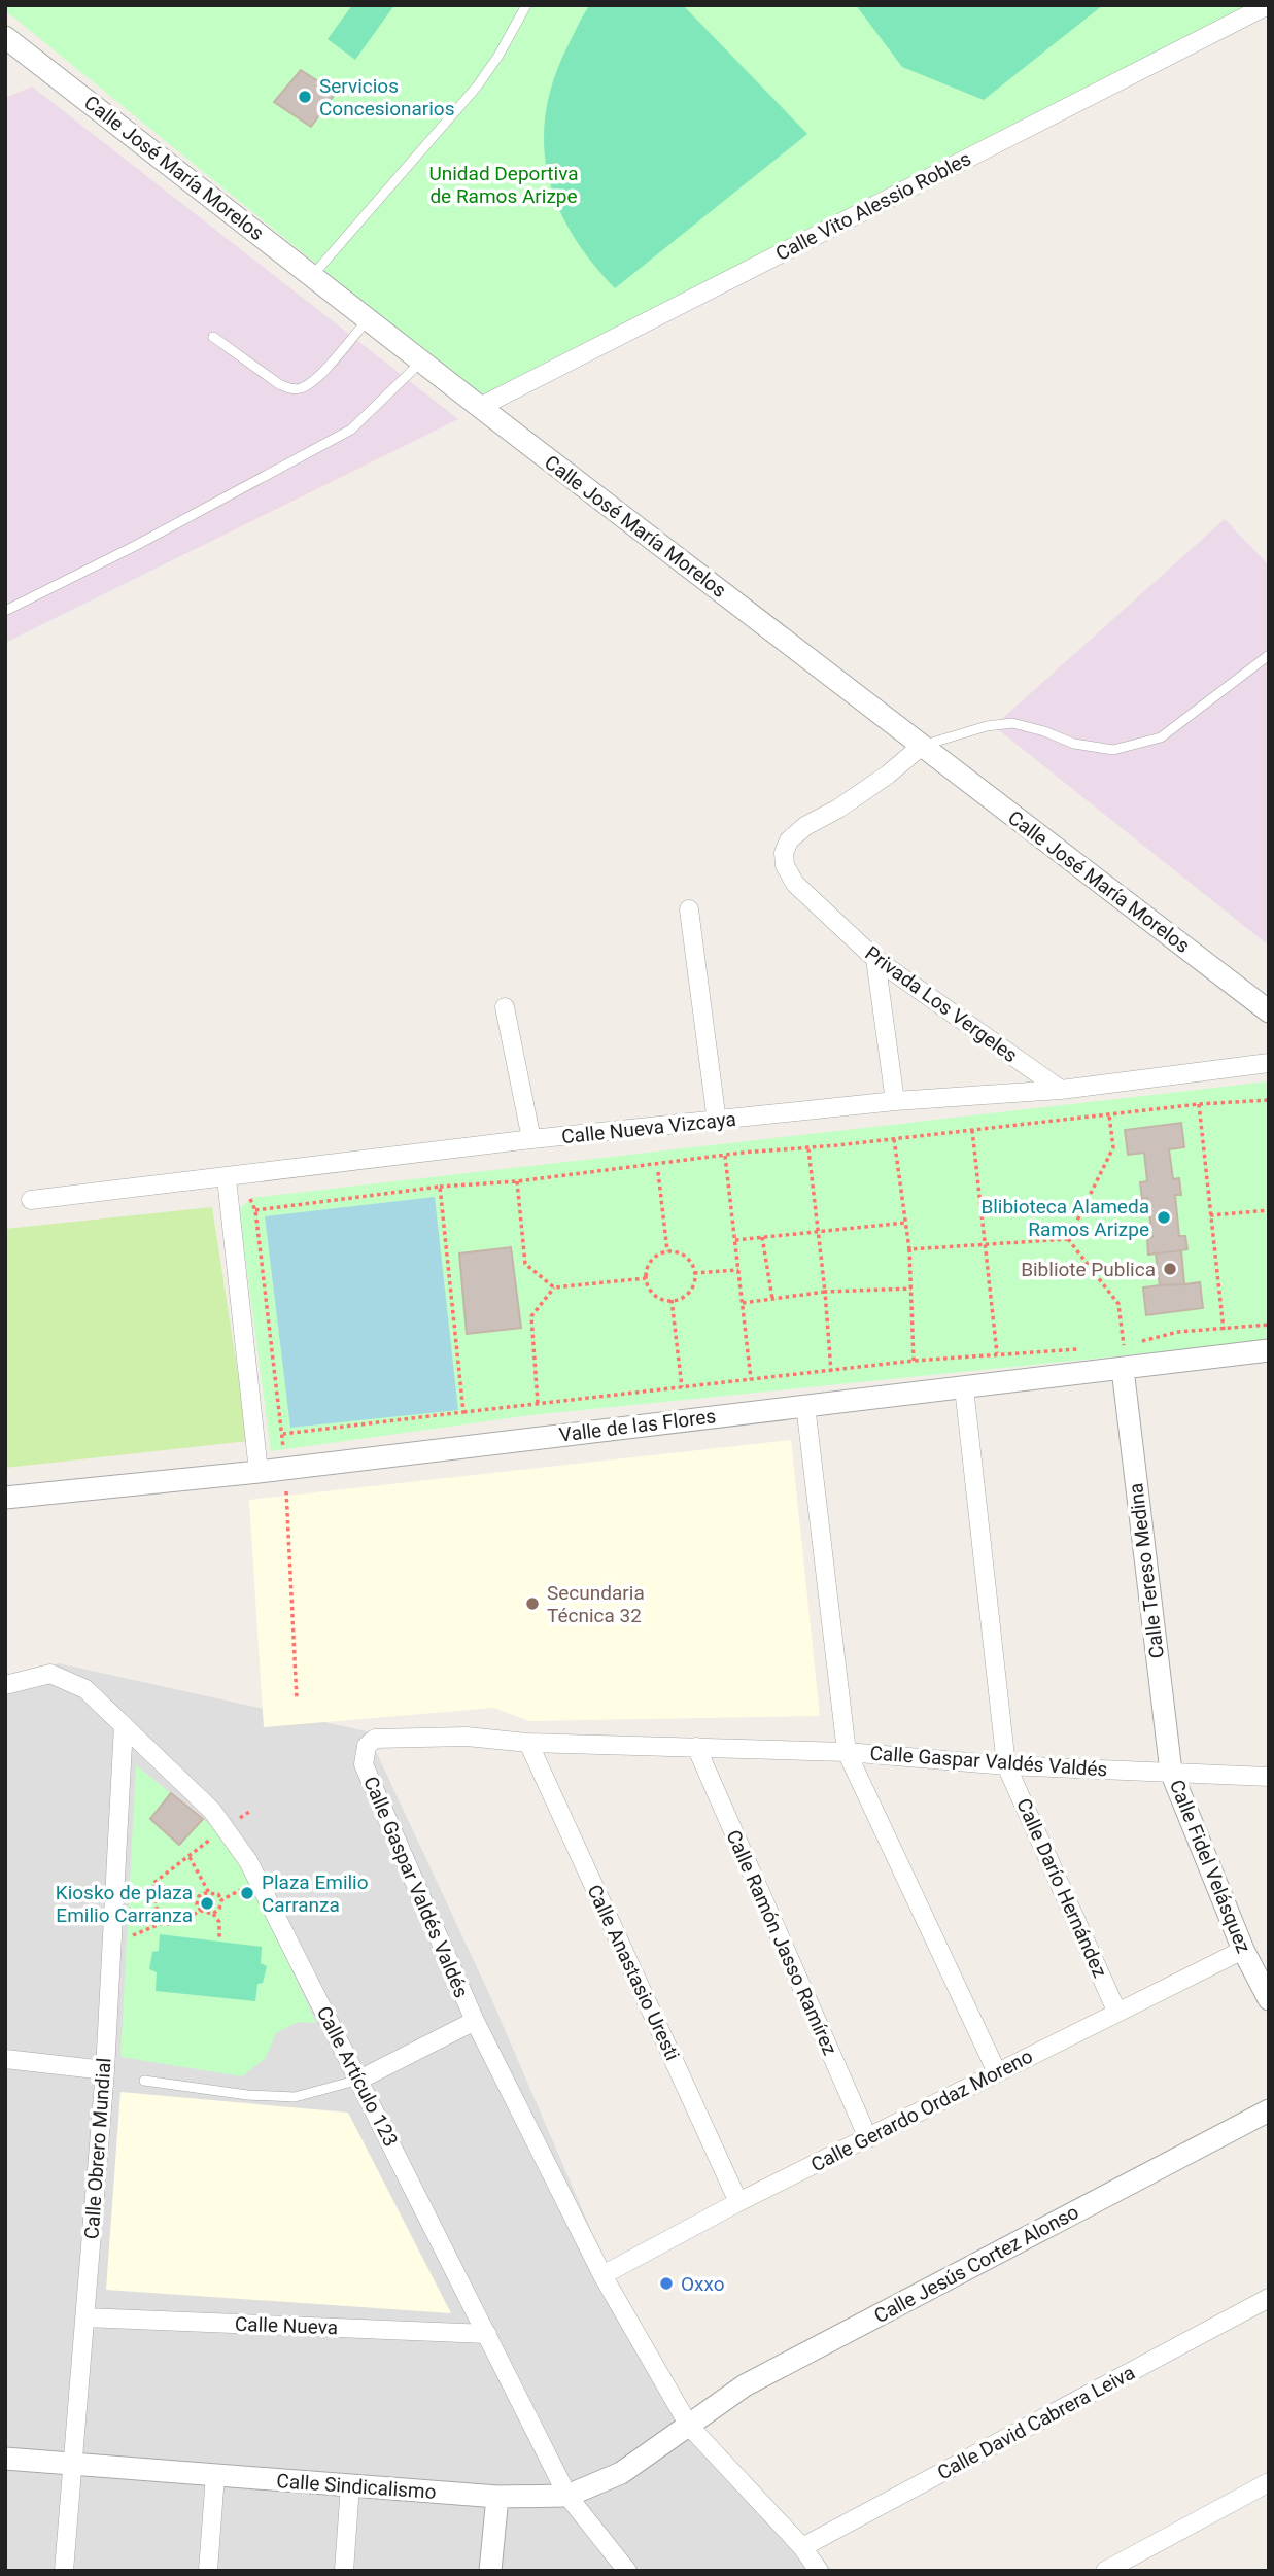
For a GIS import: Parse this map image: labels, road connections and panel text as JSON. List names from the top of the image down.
{
  "streets": {
    "street": [
      "Calle José María Morelos",
      "Calle Vito Alessio Robles",
      "Privada Los Vergeles",
      "Calle Nueva Vizcaya",
      "Valle de las Flores",
      "Calle Tereso Medina",
      "Calle Gaspar Valdés Valdés",
      "Calle Fidel Velásquez",
      "Calle Darío Hernández",
      "Calle Ramón Jasso Ramírez",
      "Calle Anastasio Uresti",
      "Calle Artículo 123",
      "Calle Gerardo Ordaz Moreno",
      "Calle Obrero Mundial",
      "Calle Jesús Cortez Alonso",
      "Calle Nueva",
      "Calle David Cabrera Leiva",
      "Calle Sindicalismo"
    ]
  },
  "crossings": [
    ["Calle José María Morelos", "Calle Vito Alessio Robles"],
    ["Calle José María Morelos", "Privada Los Vergeles"],
    ["Privada Los Vergeles", "Calle Nueva Vizcaya"],
    ["Valle de las Flores", "Calle Tereso Medina"],
    ["Valle de las Flores", "Calle Darío Hernández"],
    ["Calle Tereso Medina", "Calle Gaspar Valdés Valdés"],
    ["Calle Tereso Medina", "Calle Fidel Velásquez"],
    ["Calle Gaspar Valdés Valdés", "Calle Fidel Velásquez"],
    ["Calle Gaspar Valdés Valdés", "Calle Darío Hernández"],
    ["Calle Gaspar Valdés Valdés", "Calle Ramón Jasso Ramírez"],
    ["Calle Gaspar Valdés Valdés", "Calle Anastasio Uresti"],
    ["Calle Gaspar Valdés Valdés", "Calle Gerardo Ordaz Moreno"],
    ["Calle Gaspar Valdés Valdés", "Calle Jesús Cortez Alonso"],
    ["Calle Gaspar Valdés Valdés", "Calle David Cabrera Leiva"],
    ["Calle Gaspar Valdés Valdés", "Calle Sindicalismo"],
    ["Calle Fidel Velásquez", "Calle Gerardo Ordaz Moreno"],
    ["Calle Darío Hernández", "Calle Gerardo Ordaz Moreno"],
    ["Calle Ramón Jasso Ramírez", "Calle Gerardo Ordaz Moreno"],
    ["Calle Anastasio Uresti", "Calle Gerardo Ordaz Moreno"],
    ["Calle Artículo 123", "Calle Obrero Mundial"],
    ["Calle Artículo 123", "Calle Nueva"],
    ["Calle Artículo 123", "Calle Sindicalismo"],
    ["Calle Obrero Mundial", "Calle Nueva"],
    ["Calle Obrero Mundial", "Calle Sindicalismo"],
    ["Calle Jesús Cortez Alonso", "Calle Sindicalismo"]
  ],
  "parks": ["Unidad Deportiva de Ramos Arizpe"],
  "places": [
    "Servicios Concesionarios",
    "Blibioteca Alameda Ramos Arizpe",
    "Bibliote Publica",
    "Secundaria Técnica 32",
    "Plaza Emilio Carranza",
    "Kiosko de plaza Emilio Carranza",
    "Oxxo"
  ]
}
